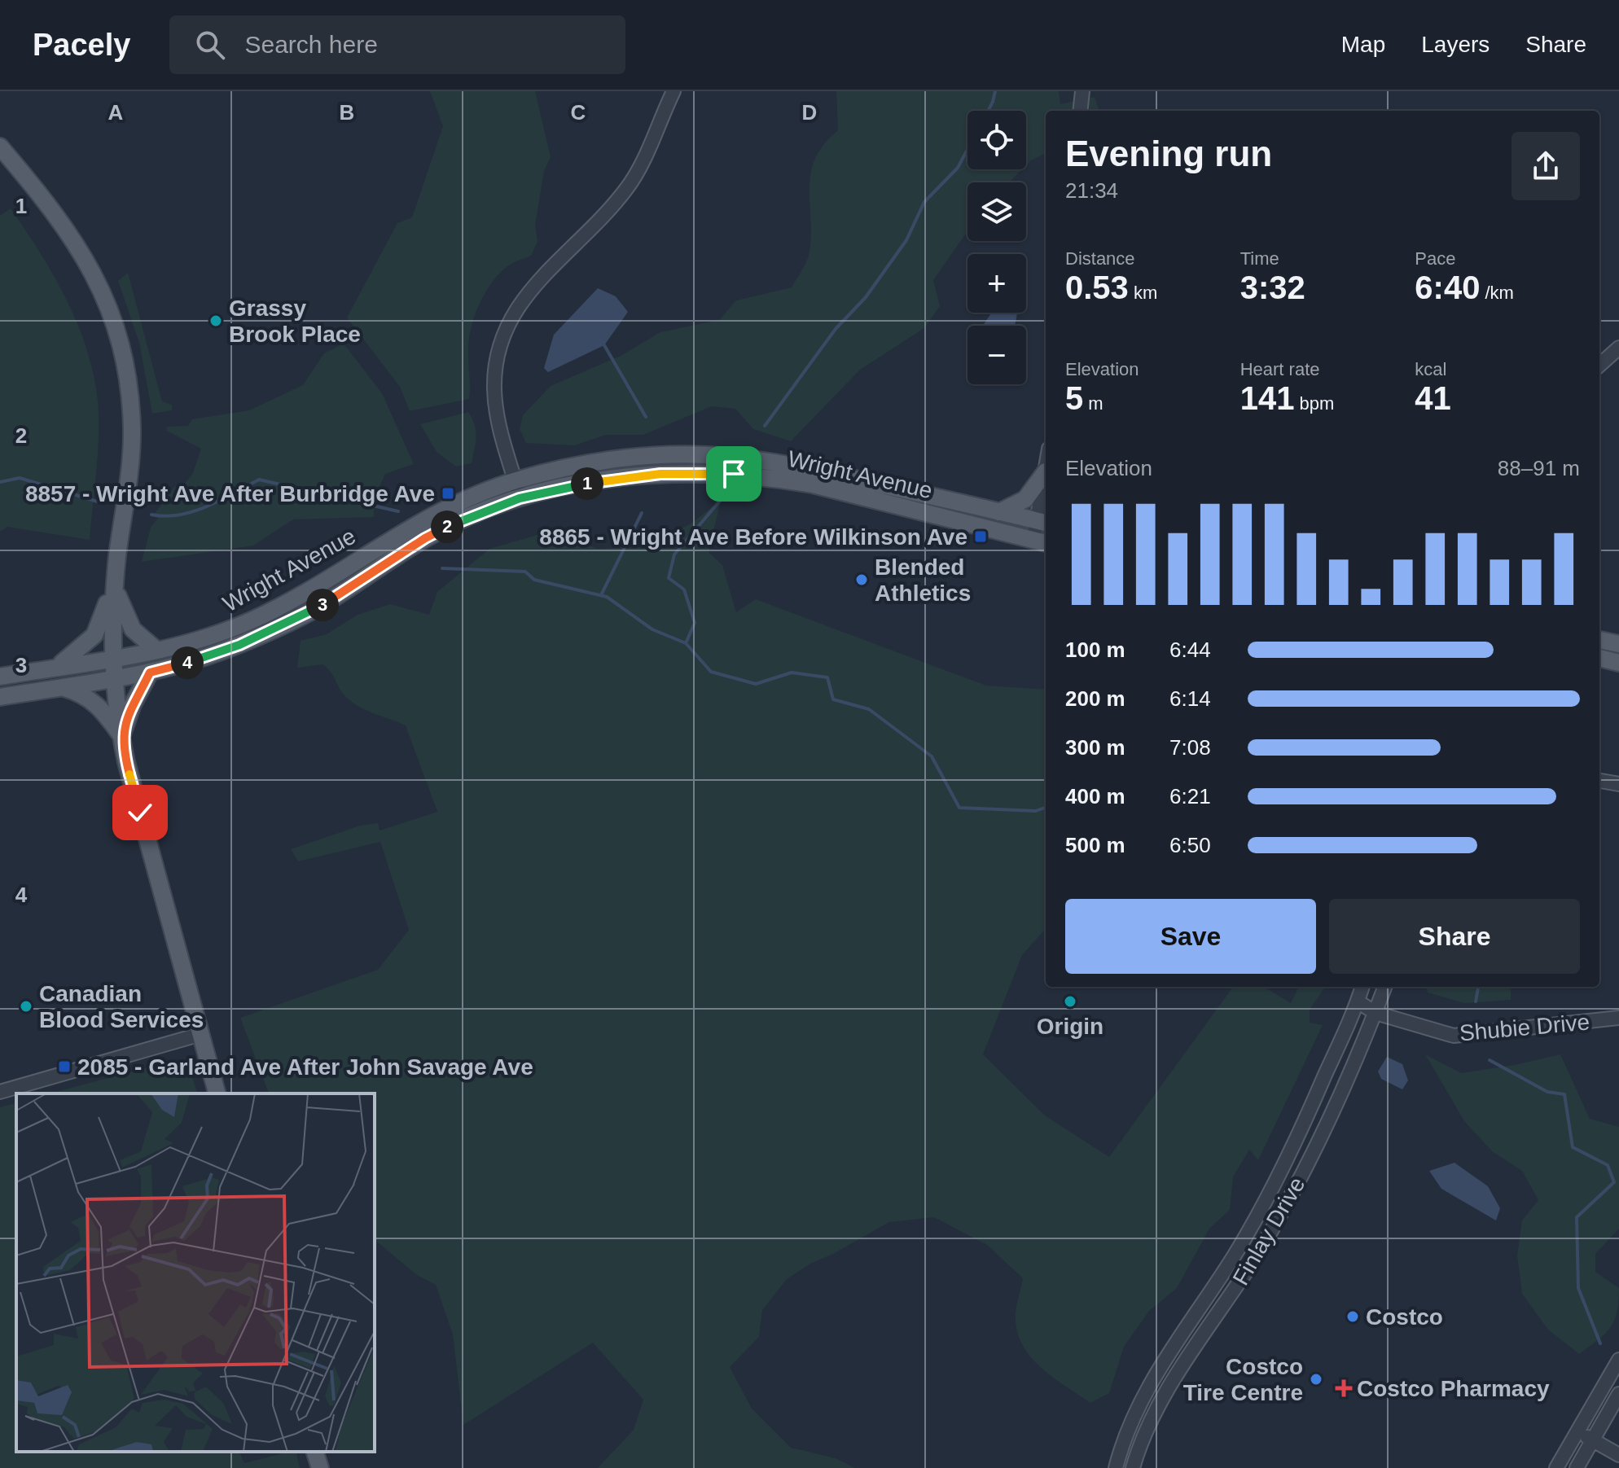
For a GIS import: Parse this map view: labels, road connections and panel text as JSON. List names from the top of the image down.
{
  "streets": {
    "main road": ["Wright Avenue"],
    "street": ["Shubie Drive", "Finlay Drive"]
  },
  "crossings": [
    ["Shubie Drive", "Finlay Drive"]
  ],
  "places": {
    "other": [
      "Grassy Brook Place",
      "Blended Athletics",
      "Origin",
      "Canadian Blood Services",
      "Costco",
      "Costco Tire Centre"
    ],
    "transit": ["8857 - Wright Ave After Burbridge Ave", "8865 - Wright Ave Before Wilkinson Ave", "2085 - Garland Ave After John Savage Ave"],
    "health": ["Costco Pharmacy"]
  },
  "page": {
    "header": "Pacely",
    "search": "Search here",
    "nav": ["Map", "Layers", "Share"],
    "map_buttons": ["+", "−"],
    "heading": ["Evening run", "21:34"],
    "stats": [
      ["Distance", "0.53 km"],
      ["Time", "3:32"],
      ["Pace", "6:40 /km"],
      ["Elevation", "5 m"],
      ["Heart rate", "141 bpm"],
      ["kcal", "41"]
    ],
    "chart": ["Elevation", "88–91 m"],
    "pins": [
      "1",
      "2",
      "3",
      "4"
    ],
    "list": [
      {
        "name": "100 m",
        "note": "6:44"
      },
      {
        "name": "200 m",
        "note": "6:14"
      },
      {
        "name": "300 m",
        "note": "7:08"
      },
      {
        "name": "400 m",
        "note": "6:21"
      },
      {
        "name": "500 m",
        "note": "6:50"
      }
    ],
    "buttons": ["Save", "Share"]
  },
  "grid": {
    "columns": [
      "A",
      "B",
      "C",
      "D"
    ],
    "rows": [
      "1",
      "2",
      "3",
      "4"
    ]
  }
}
